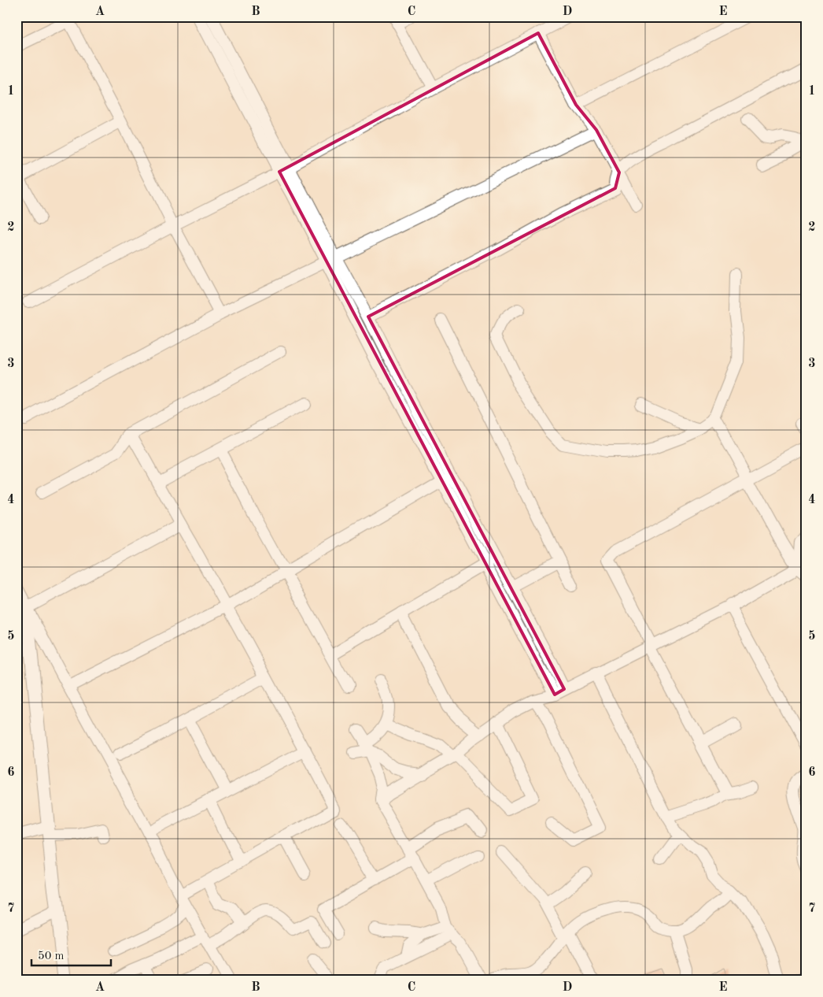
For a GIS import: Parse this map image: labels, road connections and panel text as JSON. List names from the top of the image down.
{
  "scale_bar": "50 m",
  "grid": {
    "columns": [
      "A",
      "B",
      "C",
      "D",
      "E"
    ],
    "rows": [
      "1",
      "2",
      "3",
      "4",
      "5",
      "6",
      "7"
    ]
  }
}
